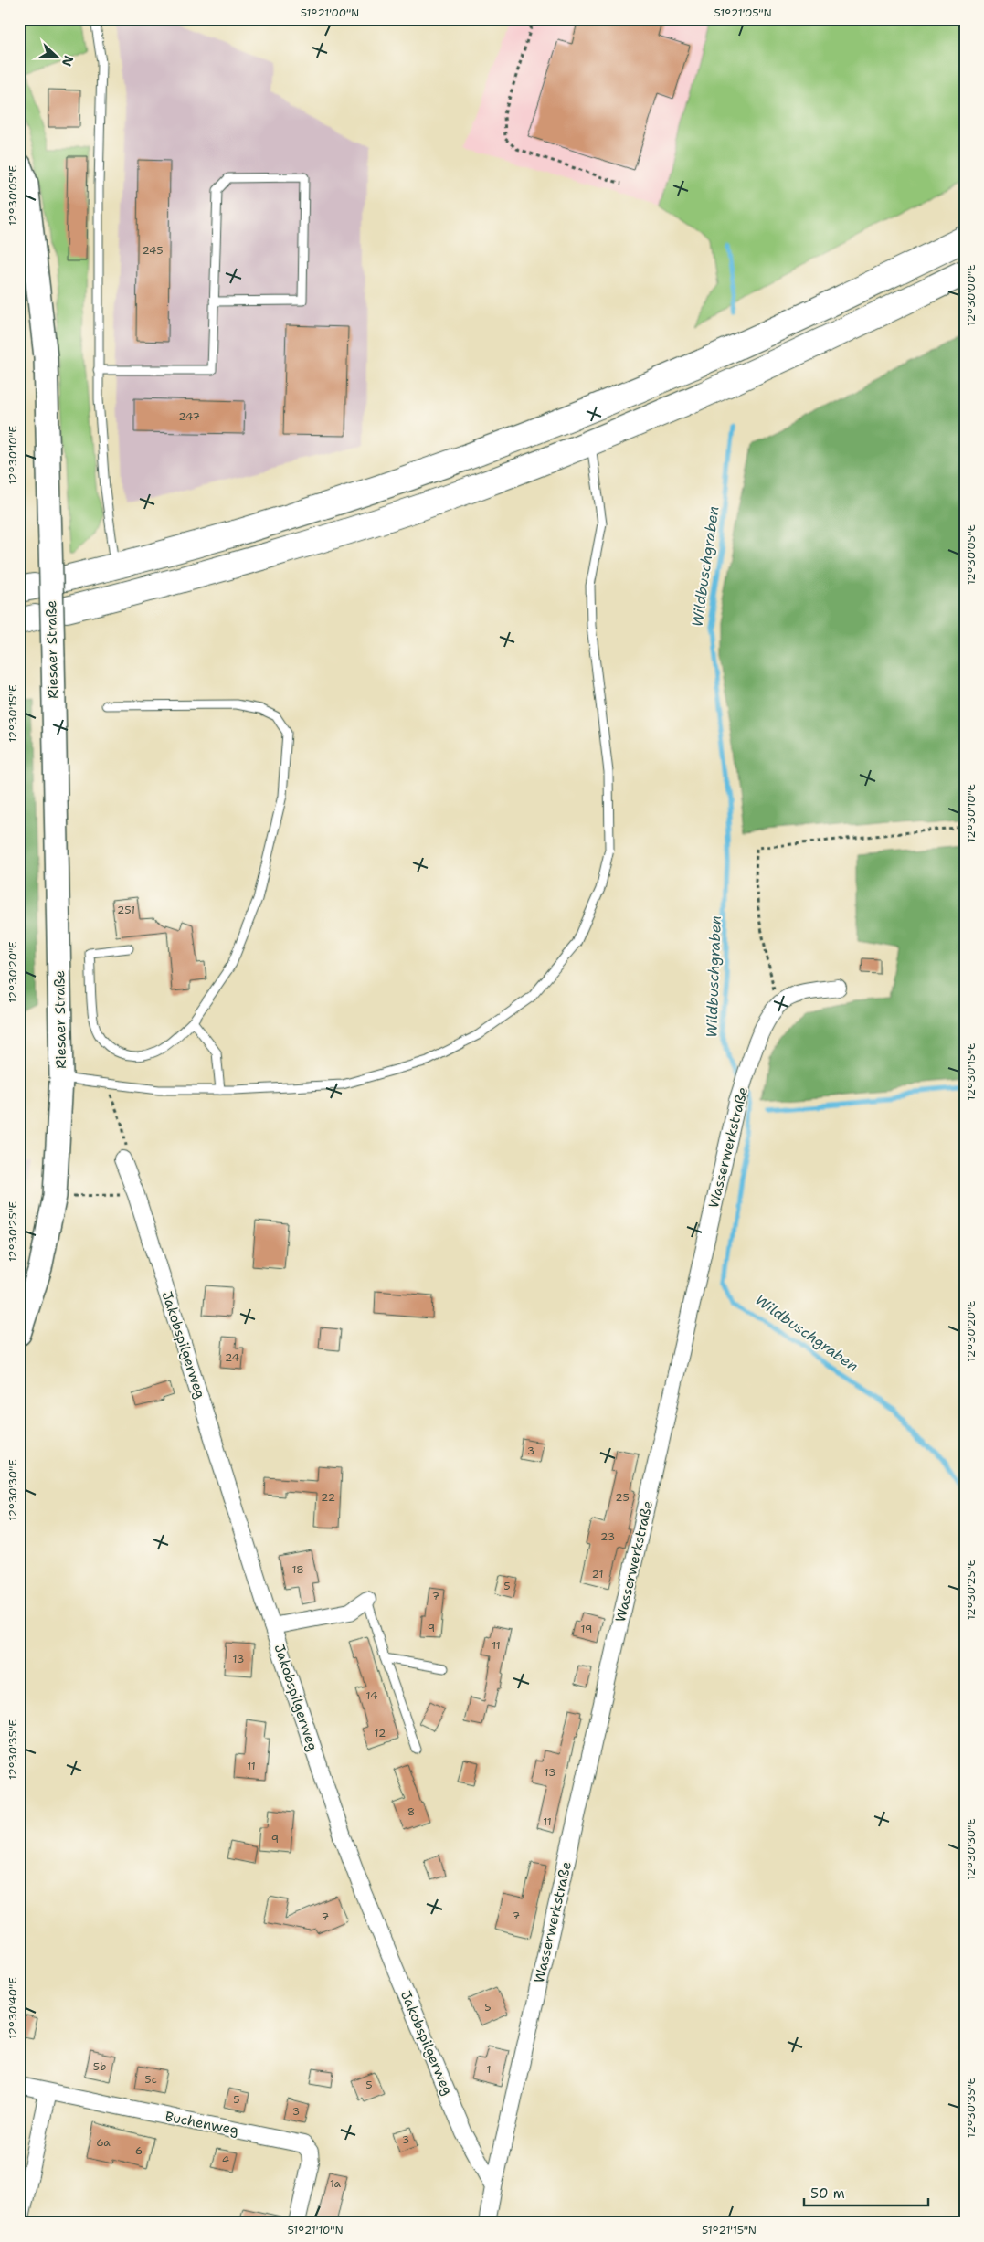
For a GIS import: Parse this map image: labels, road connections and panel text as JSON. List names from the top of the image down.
{
  "streets": {
    "main road": ["Riesaer Straße"],
    "street": ["Wasserwerkstraße", "Jakobspilgerweg", "Buchenweg"]
  },
  "crossings": [
    ["Wasserwerkstraße", "Jakobspilgerweg"]
  ],
  "water": ["Wildbuschgraben"],
  "house_numbers": [
    "245",
    "247",
    "251",
    "24",
    "3",
    "22",
    "25",
    "23",
    "18",
    "21",
    "5",
    "7",
    "9",
    "19",
    "11",
    "13",
    "14",
    "12",
    "11",
    "13",
    "8",
    "11",
    "9",
    "7",
    "7",
    "5",
    "5b",
    "1",
    "5c",
    "5",
    "5",
    "3",
    "3",
    "6a",
    "6",
    "4",
    "1a"
  ],
  "scale_bar": "50 m",
  "north": "right",
  "coordinates": [
    "51°21'00\"N",
    "51°21'05\"N",
    "12°30'05\"E",
    "12°30'00\"E",
    "12°30'10\"E",
    "12°30'15\"E",
    "12°30'20\"E",
    "12°30'25\"E",
    "12°30'30\"E",
    "12°30'35\"E",
    "12°30'40\"E",
    "51°21'10\"N",
    "51°21'15\"N"
  ]
}
